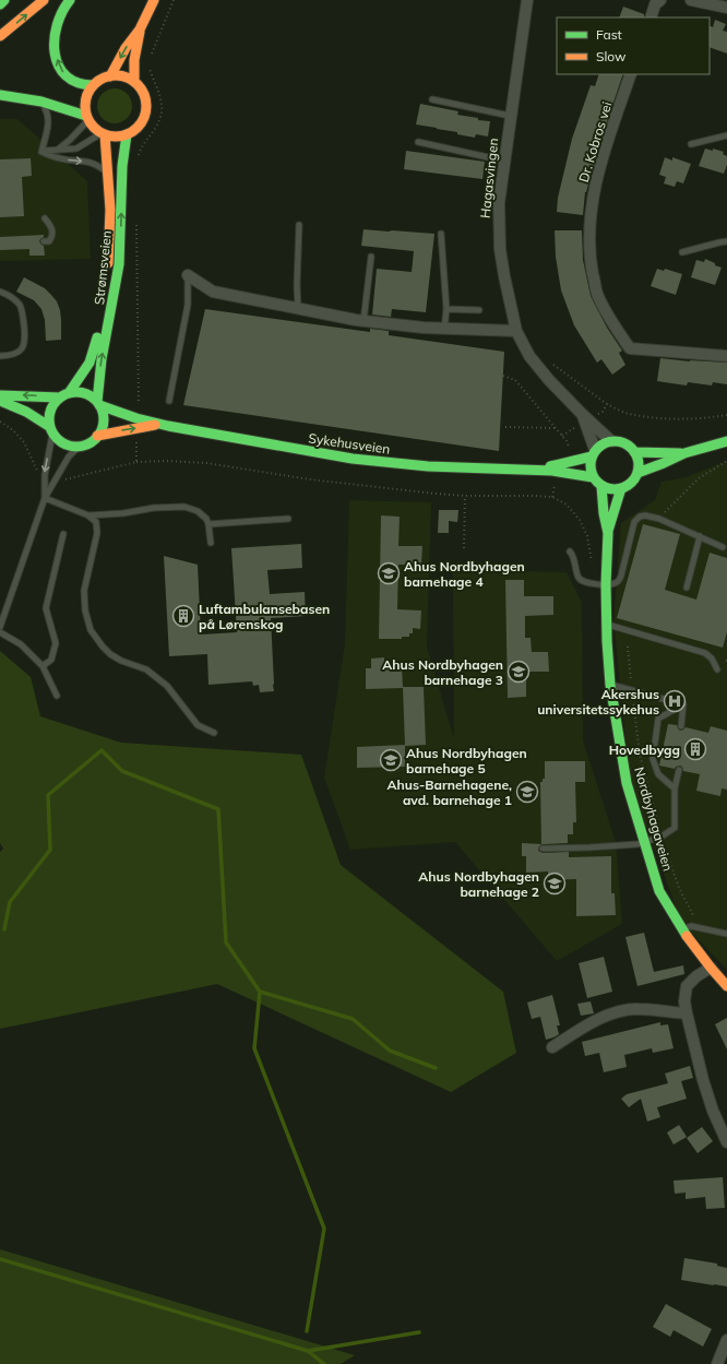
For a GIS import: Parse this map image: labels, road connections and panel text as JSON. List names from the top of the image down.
{
  "streets": {
    "main road": ["Strømsveien", "Sykehusveien", "Nordbyhagaveien"],
    "street": ["Dr. Kobros vei", "Hagasvingen"]
  },
  "crossings": [
    ["Hagasvingen", "Sykehusveien"],
    ["Hagasvingen", "Nordbyhagaveien"],
    ["Strømsveien", "Sykehusveien"],
    ["Sykehusveien", "Nordbyhagaveien"]
  ],
  "places": {
    "school or university": [
      "Ahus Nordbyhagen barnehage 4",
      "Ahus Nordbyhagen barnehage 3",
      "Ahus Nordbyhagen barnehage 5",
      "Ahus-Barnehagene, avd. barnehage 1",
      "Ahus Nordbyhagen barnehage 2"
    ],
    "building": ["Luftambulansebasen på Lørenskog", "Hovedbygg"],
    "hospital": ["Akershus universitetssykehus"]
  },
  "legend": ["Fast", "Slow"]
}
